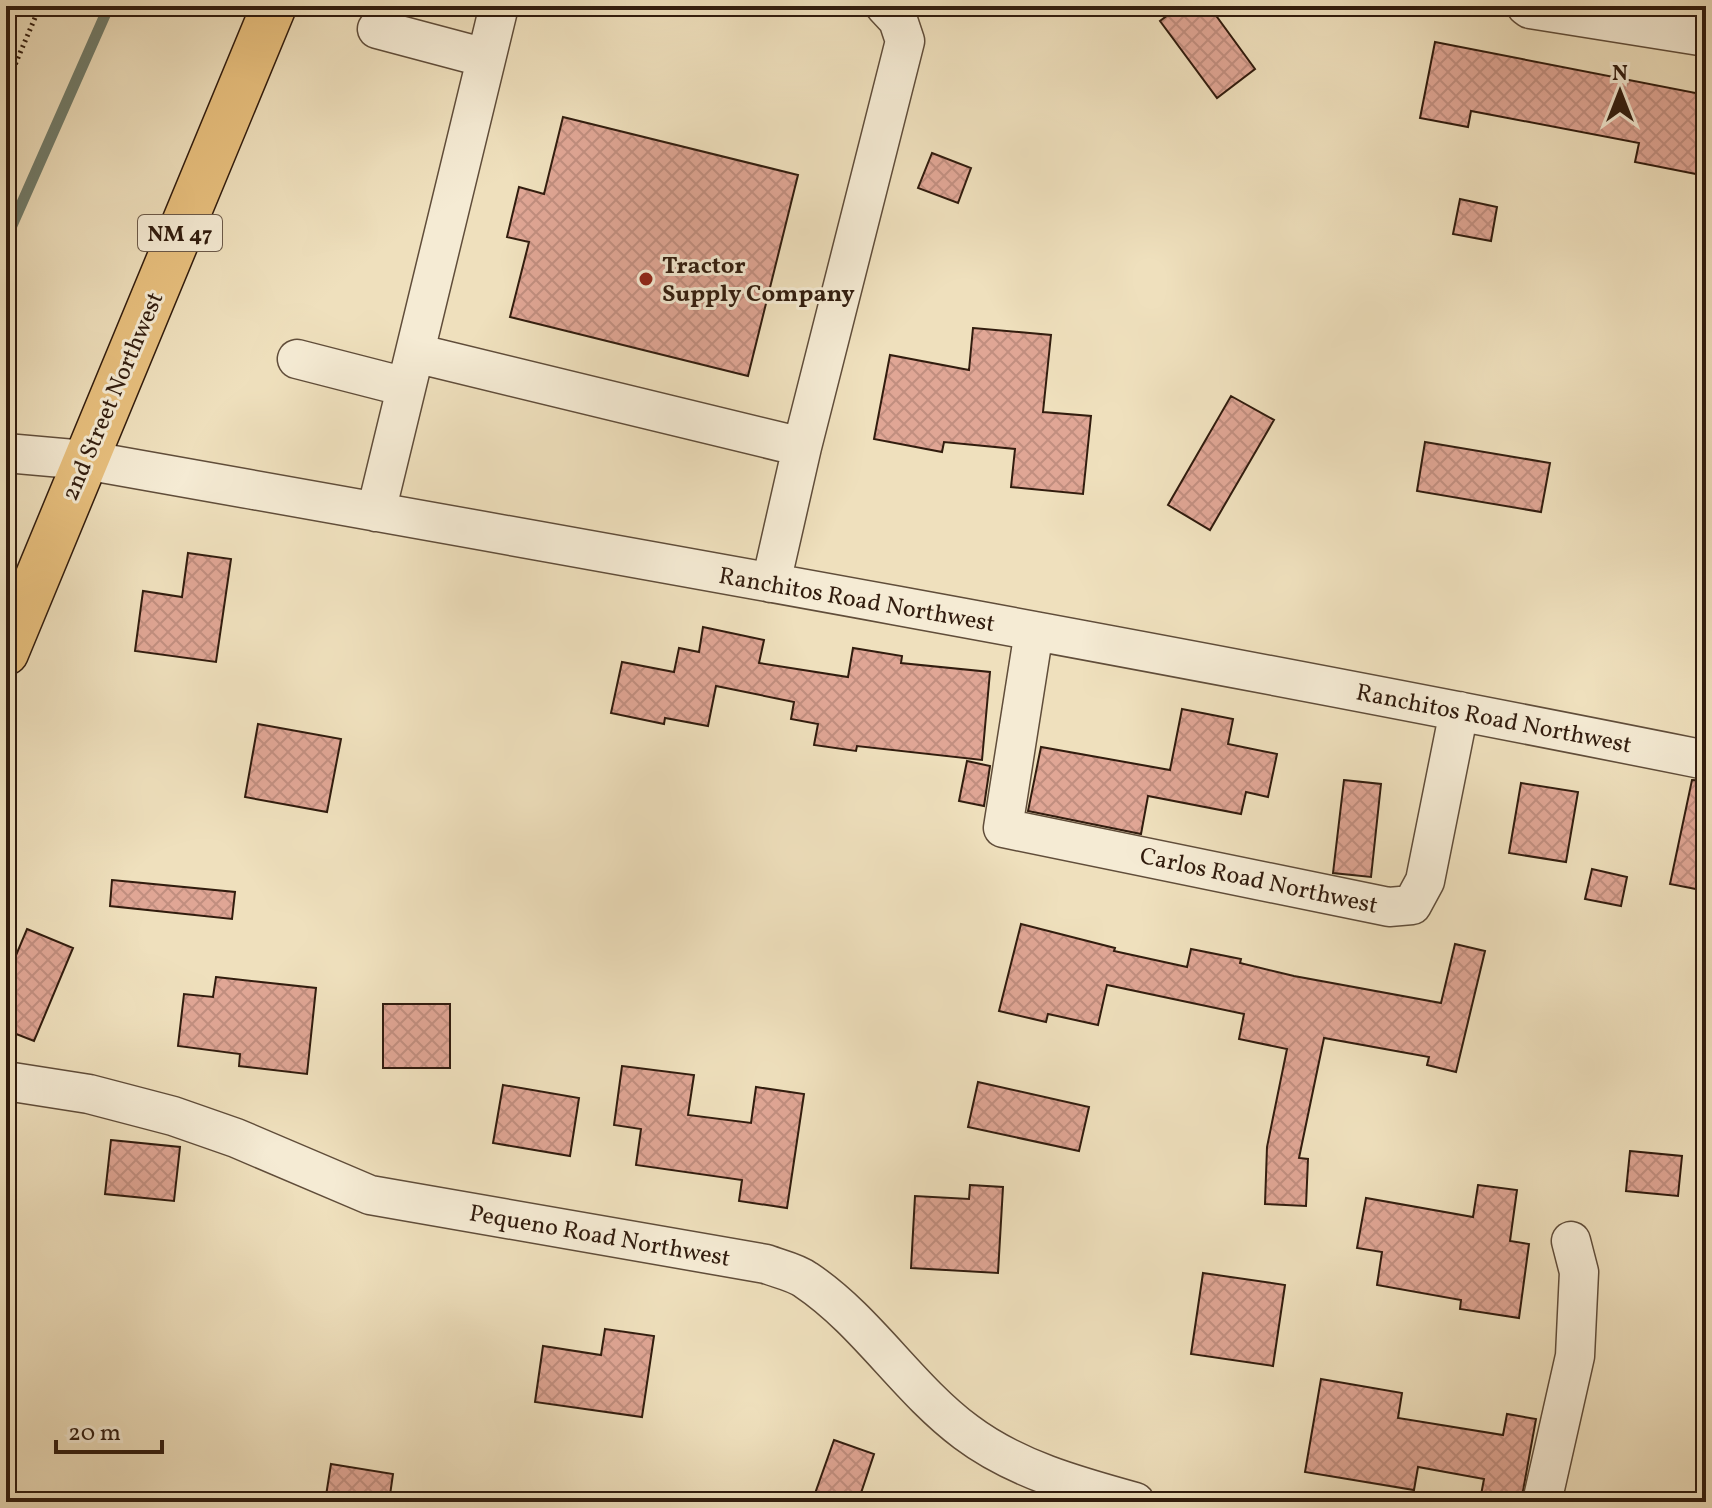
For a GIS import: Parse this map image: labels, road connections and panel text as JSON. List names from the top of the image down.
{
  "streets": {
    "main road": ["NM 47", "2nd Street Northwest"],
    "street": ["Ranchitos Road Northwest", "Carlos Road Northwest", "Pequeno Road Northwest"]
  },
  "crossings": [
    ["2nd Street Northwest", "Ranchitos Road Northwest"],
    ["Ranchitos Road Northwest", "Carlos Road Northwest"]
  ],
  "places": ["Tractor Supply Company"],
  "scale_bar": "20 m",
  "north": "top"
}
